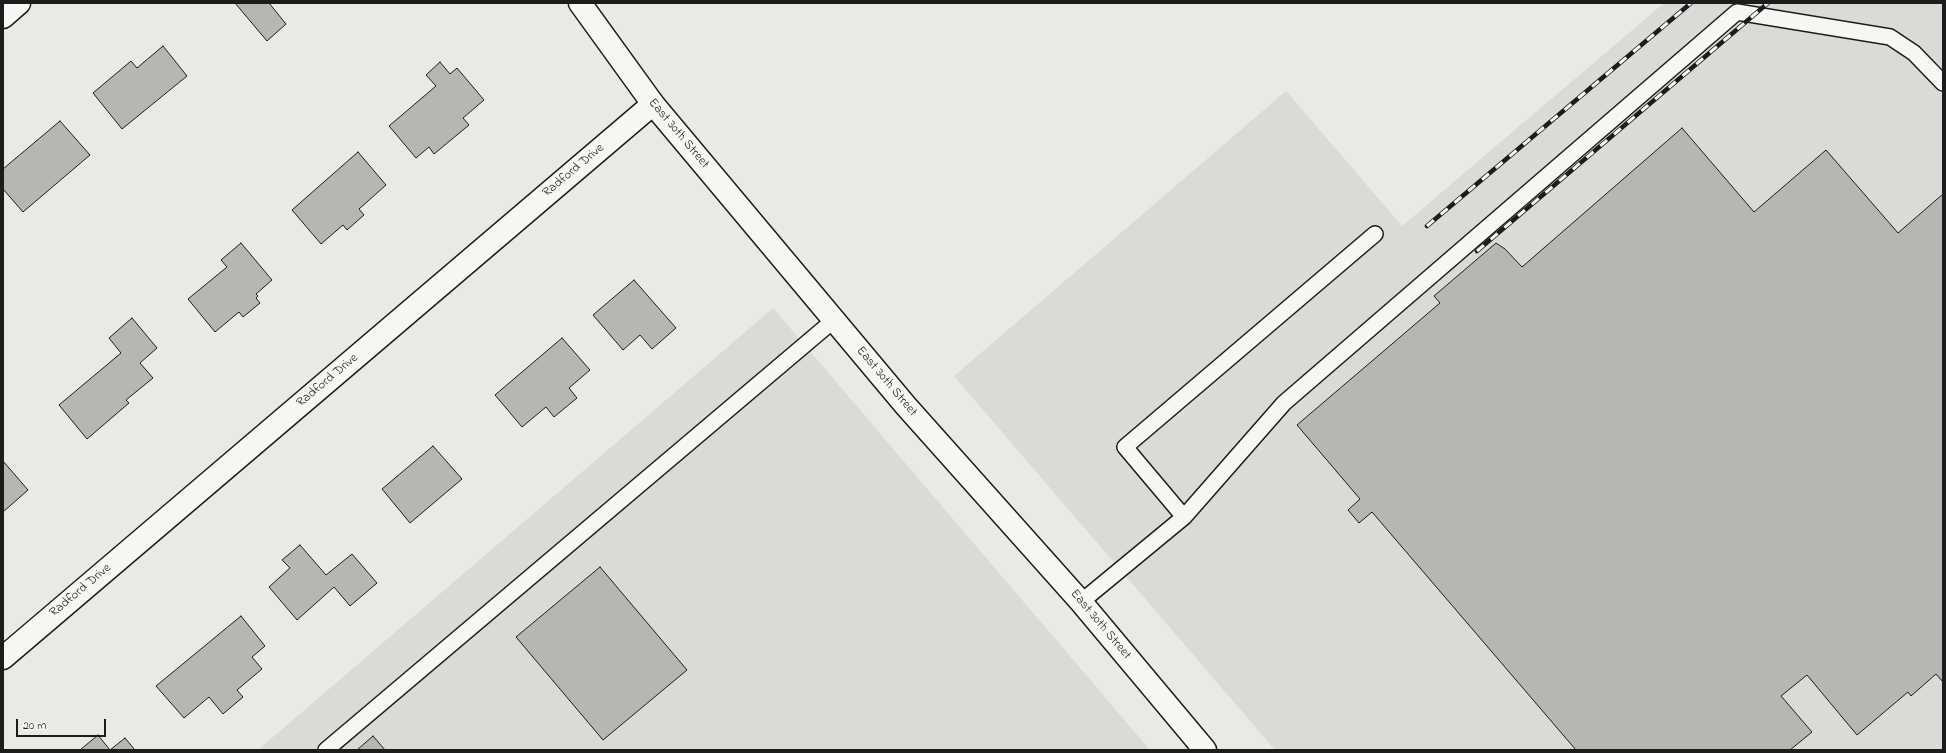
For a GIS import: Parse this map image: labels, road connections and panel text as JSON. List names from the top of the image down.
{
  "streets": {
    "main road": ["East 30th Street", "Radford Drive"]
  },
  "crossings": [
    ["East 30th Street", "Radford Drive"]
  ],
  "scale_bar": "20 m"
}
